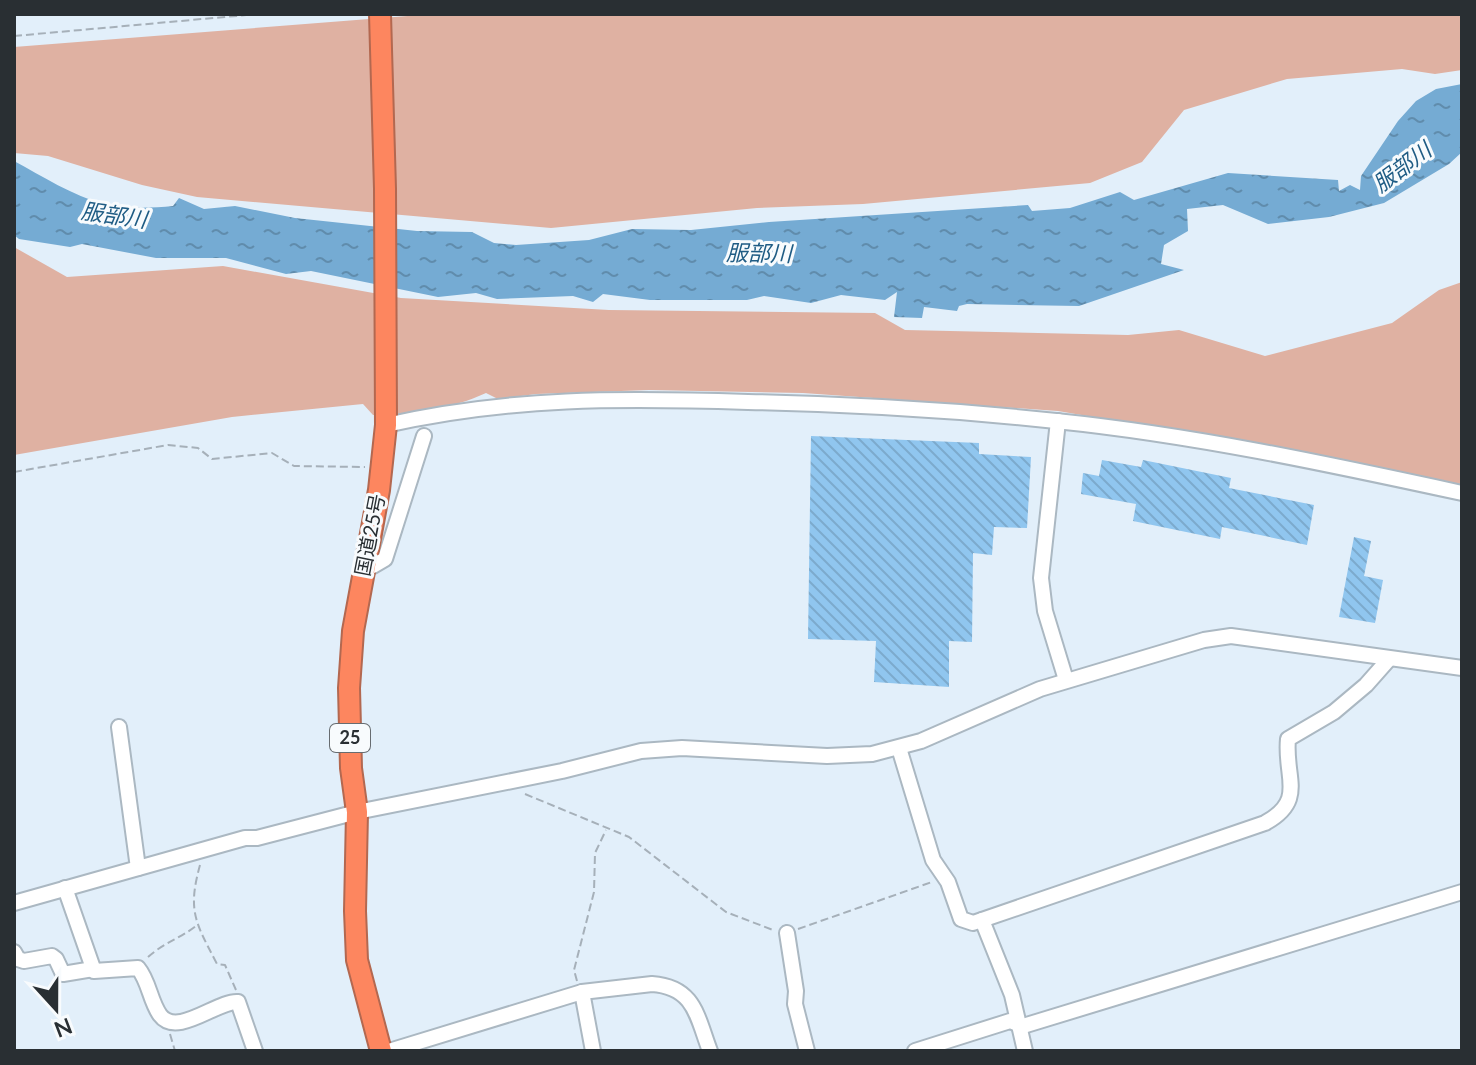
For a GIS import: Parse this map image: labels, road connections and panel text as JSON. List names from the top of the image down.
{
  "streets": {
    "highway": ["国道25号", "25"]
  },
  "water": ["服部川"],
  "north": "bottom"
}
